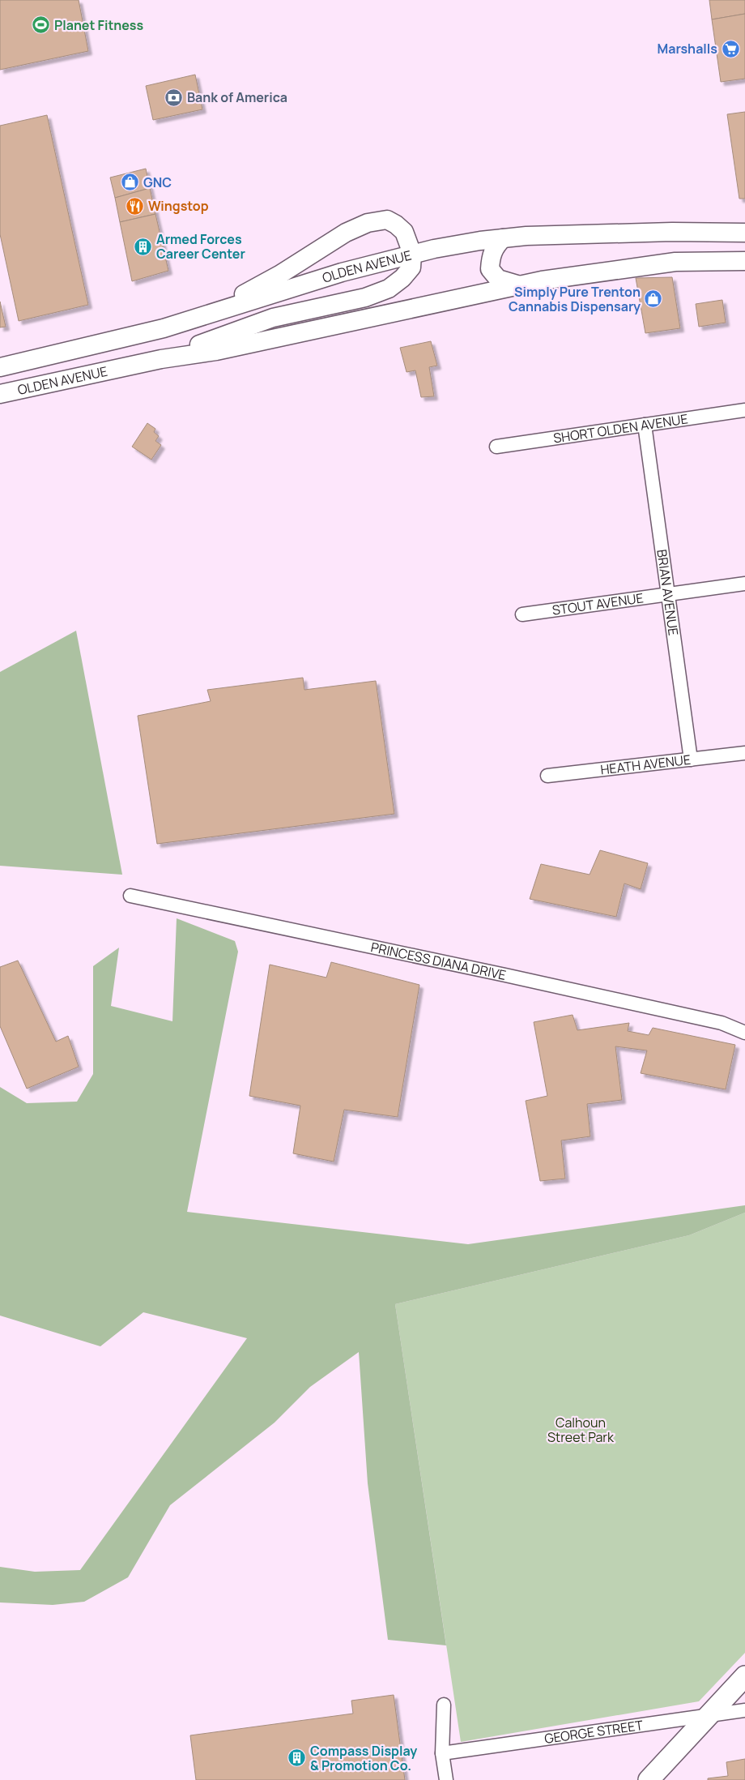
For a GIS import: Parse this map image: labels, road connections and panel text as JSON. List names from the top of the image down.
{
  "streets": {
    "main road": ["OLDEN AVENUE"],
    "street": [
      "SHORT OLDEN AVENUE",
      "BRIAN AVENUE",
      "STOUT AVENUE",
      "HEATH AVENUE",
      "PRINCESS DIANA DRIVE",
      "GEORGE STREET"
    ]
  },
  "crossings": [
    ["SHORT OLDEN AVENUE", "BRIAN AVENUE"],
    ["BRIAN AVENUE", "STOUT AVENUE"],
    ["BRIAN AVENUE", "HEATH AVENUE"]
  ],
  "parks": ["Calhoun Street Park"],
  "places": {
    "sports": ["Planet Fitness"],
    "supermarket": ["Marshalls"],
    "bank": ["Bank of America"],
    "shop": ["GNC", "Simply Pure Trenton Cannabis Dispensary"],
    "restaurant": ["Wingstop"],
    "building": ["Armed Forces Career Center", "Compass Display & Promotion Co."]
  }
}
